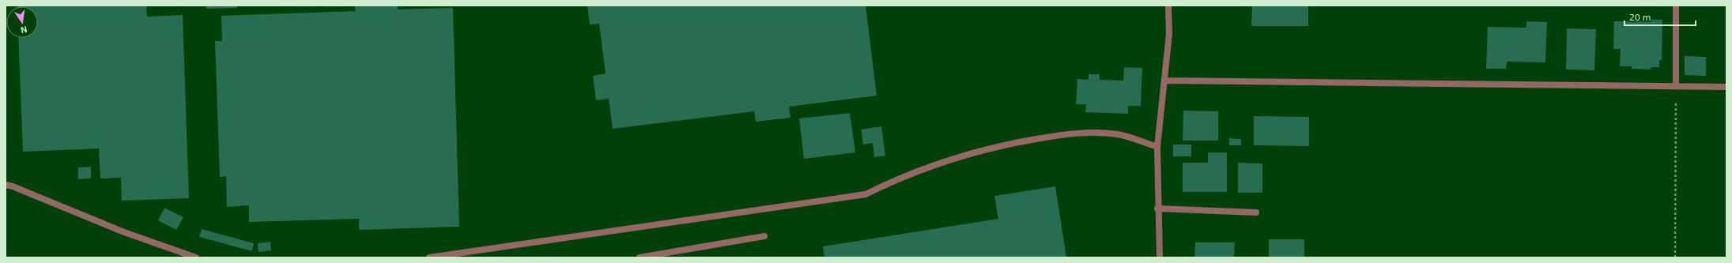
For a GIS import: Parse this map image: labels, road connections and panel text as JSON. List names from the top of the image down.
{
  "scale_bar": "20 m",
  "north": "bottom"
}
